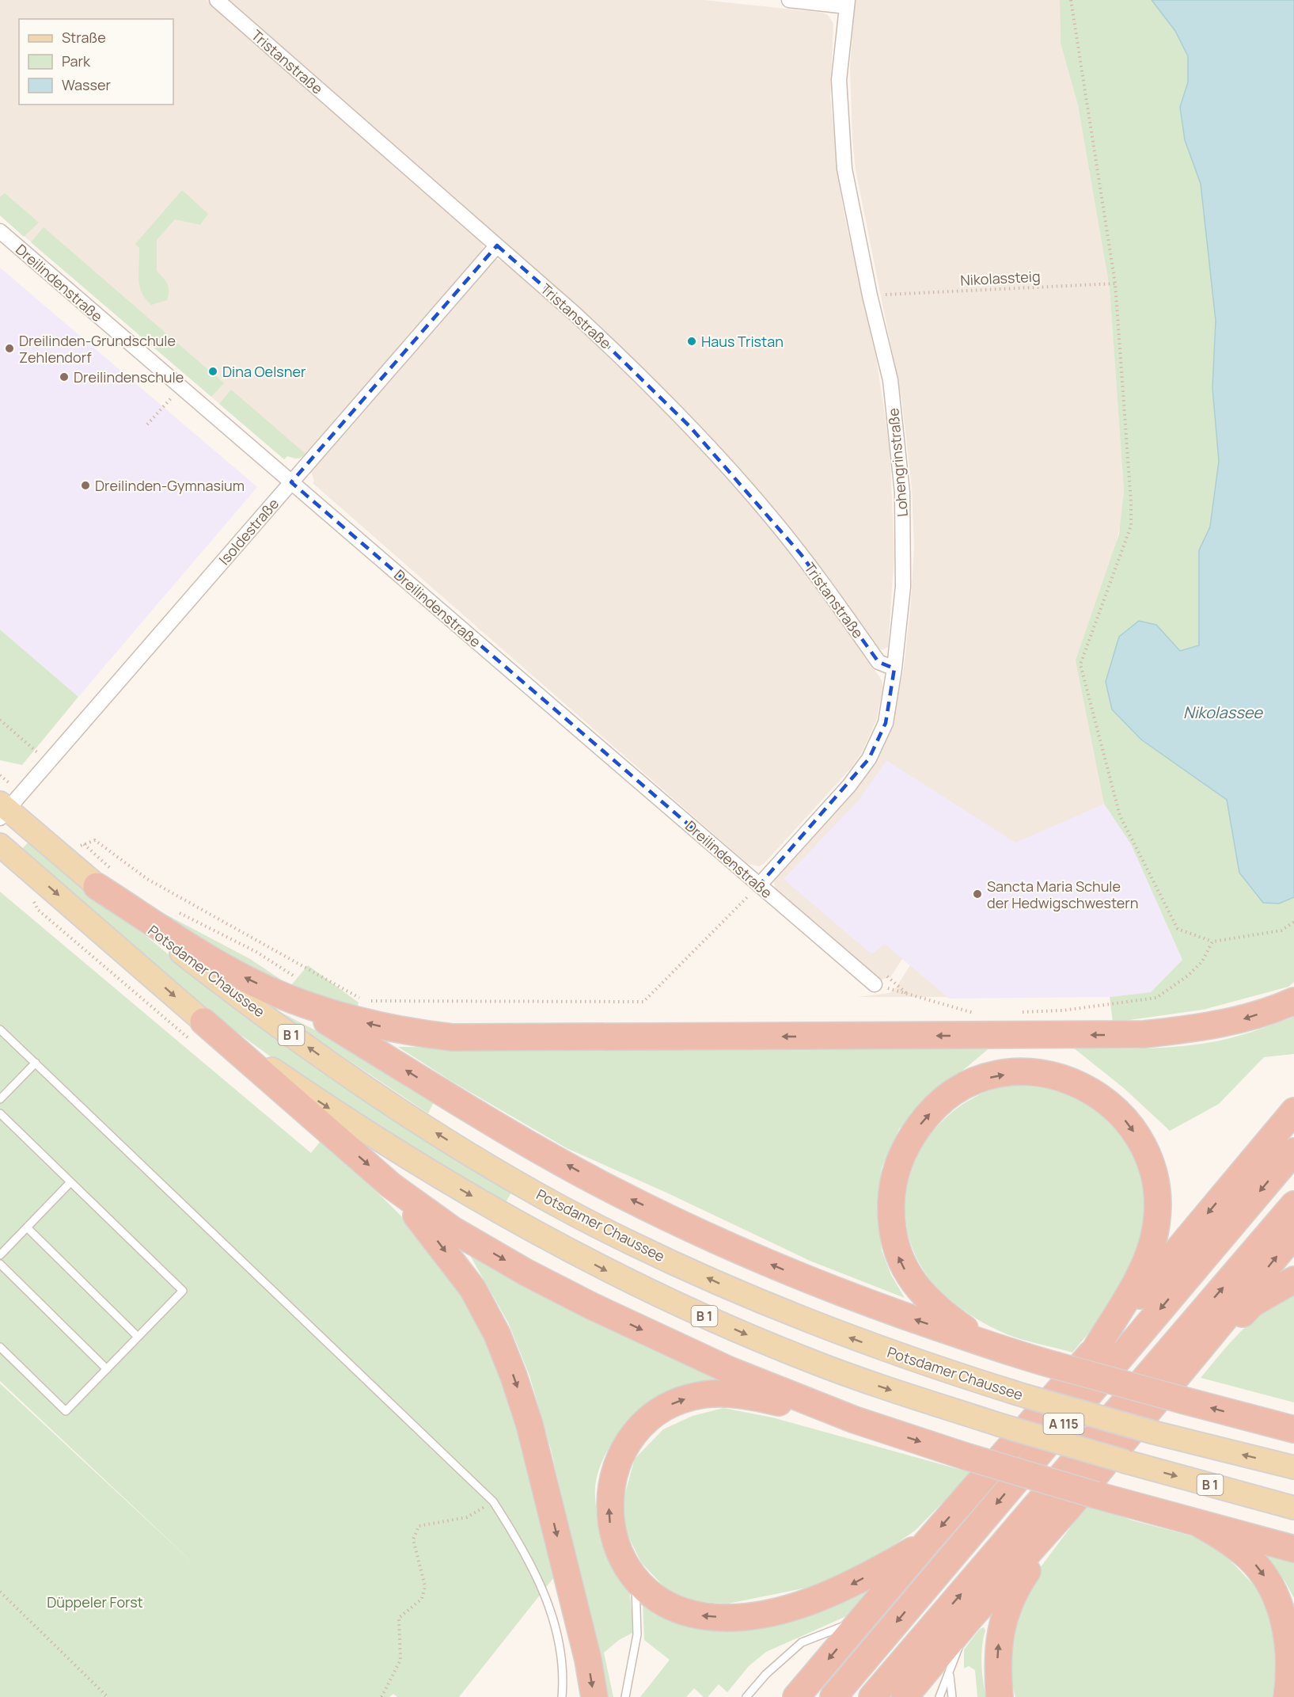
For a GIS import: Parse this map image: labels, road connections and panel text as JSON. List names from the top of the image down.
{
  "streets": {
    "highway": ["A 115"],
    "main road": ["Potsdamer Chaussee", "B 1"],
    "street": [
      "Tristanstraße",
      "Dreilindenstraße",
      "Lohengrinstraße",
      "Isoldestraße"
    ],
    "path": ["Nikolassteig"]
  },
  "crossings": [
    ["Tristanstraße", "Lohengrinstraße"],
    ["Tristanstraße", "Isoldestraße"],
    ["Dreilindenstraße", "Lohengrinstraße"],
    ["Dreilindenstraße", "Isoldestraße"],
    ["Isoldestraße", "Potsdamer Chaussee"]
  ],
  "water": ["Nikolassee"],
  "parks": ["Düppeler Forst"],
  "places": [
    "Haus Tristan",
    "Dreilinden-Grundschule Zehlendorf",
    "Dina Oelsner",
    "Dreilindenschule",
    "Dreilinden-Gymnasium",
    "Sancta Maria Schule der Hedwigschwestern"
  ],
  "legend": ["Straße", "Park", "Wasser"]
}
